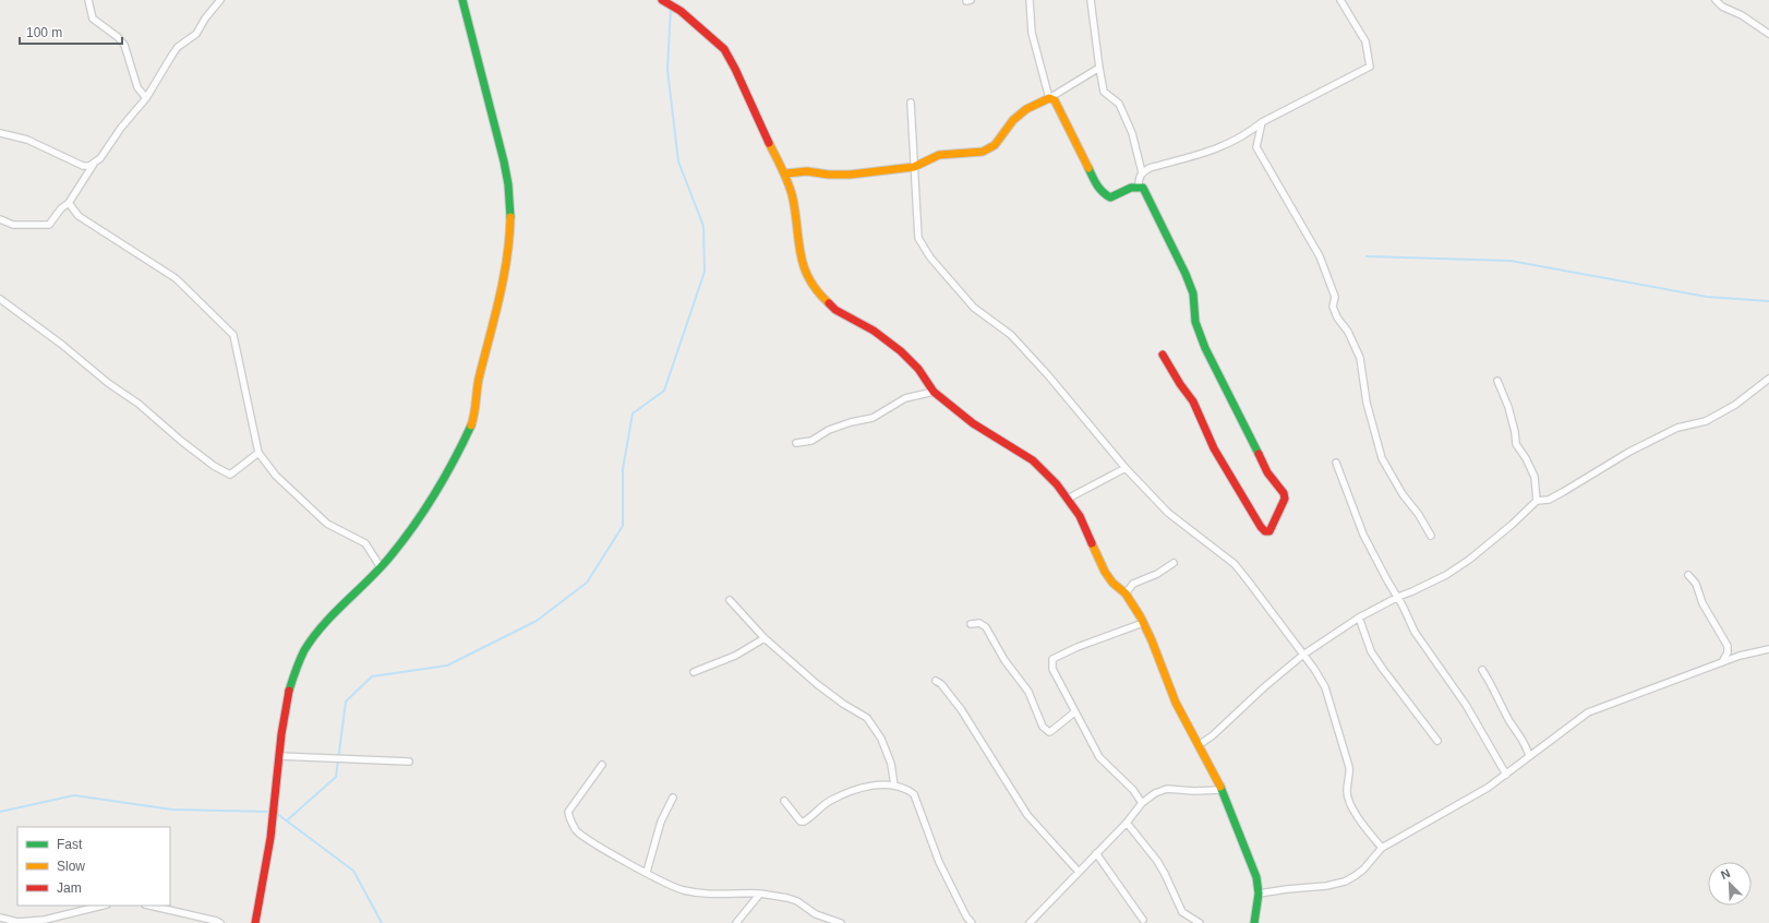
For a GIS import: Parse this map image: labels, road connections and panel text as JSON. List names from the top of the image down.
{
  "legend": ["Fast", "Slow", "Jam"],
  "scale_bar": "100 m",
  "north": "top left"
}
